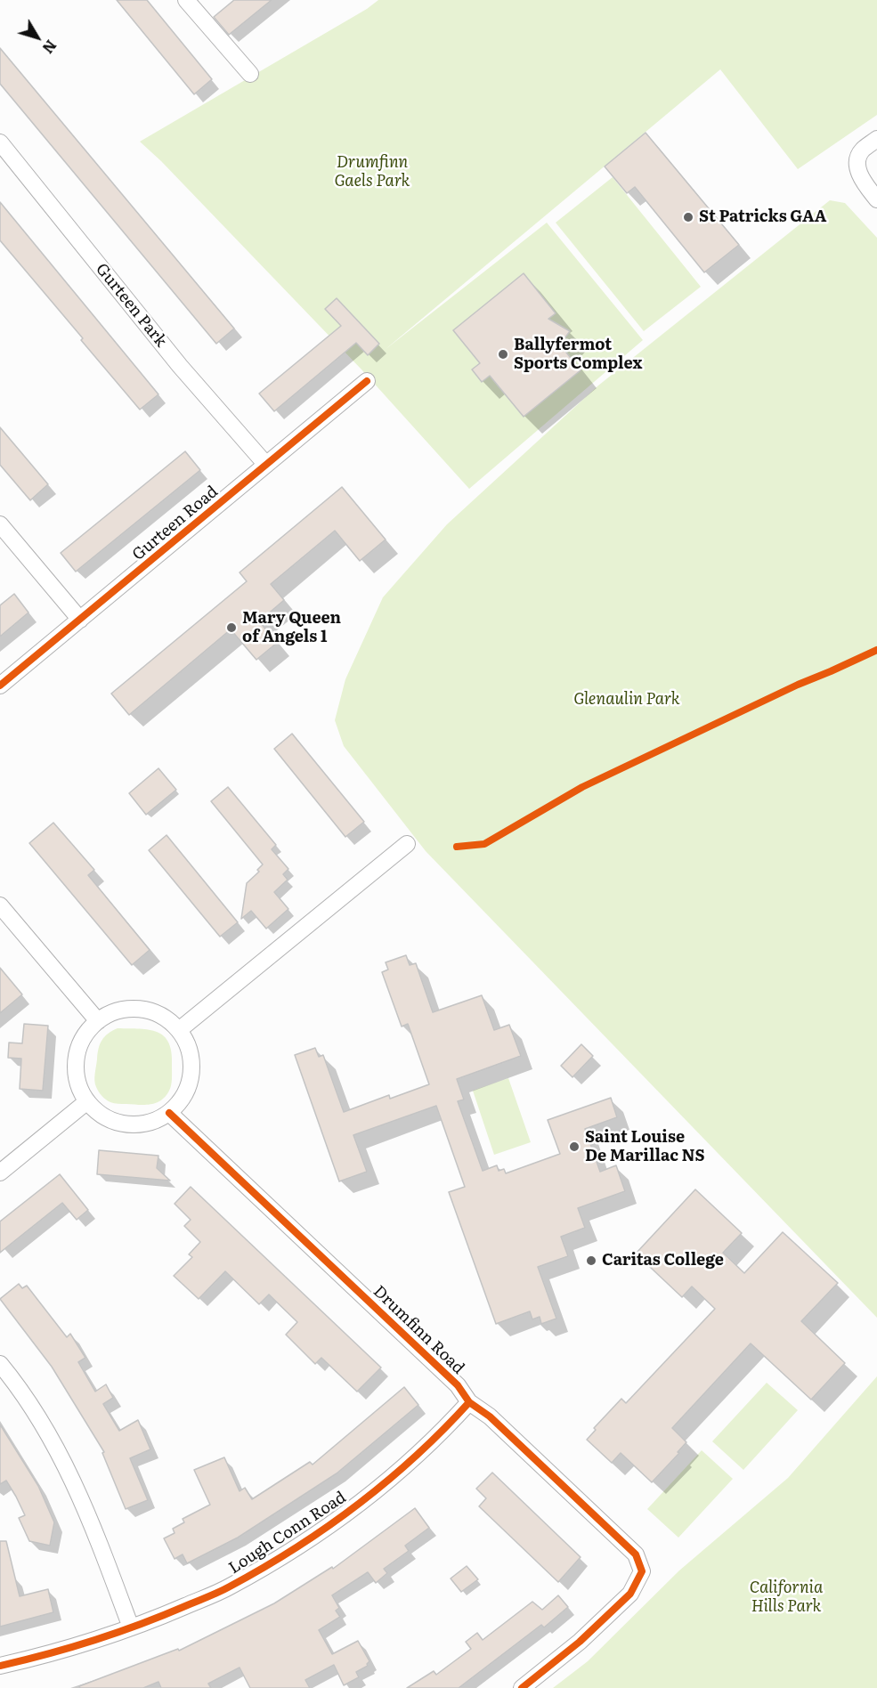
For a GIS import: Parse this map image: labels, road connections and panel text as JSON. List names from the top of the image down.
{
  "streets": {
    "street": [
      "Gurteen Park",
      "Gurteen Road",
      "Drumfinn Road",
      "Lough Conn Road"
    ]
  },
  "crossings": [
    ["Gurteen Park", "Gurteen Road"],
    ["Drumfinn Road", "Lough Conn Road"]
  ],
  "parks": ["Drumfinn Gaels Park", "Glenaulin Park", "California Hills Park"],
  "places": [
    "St Patricks GAA",
    "Ballyfermot Sports Complex",
    "Mary Queen of Angels 1",
    "Saint Louise De Marillac NS",
    "Caritas College"
  ],
  "north": "bottom right"
}
